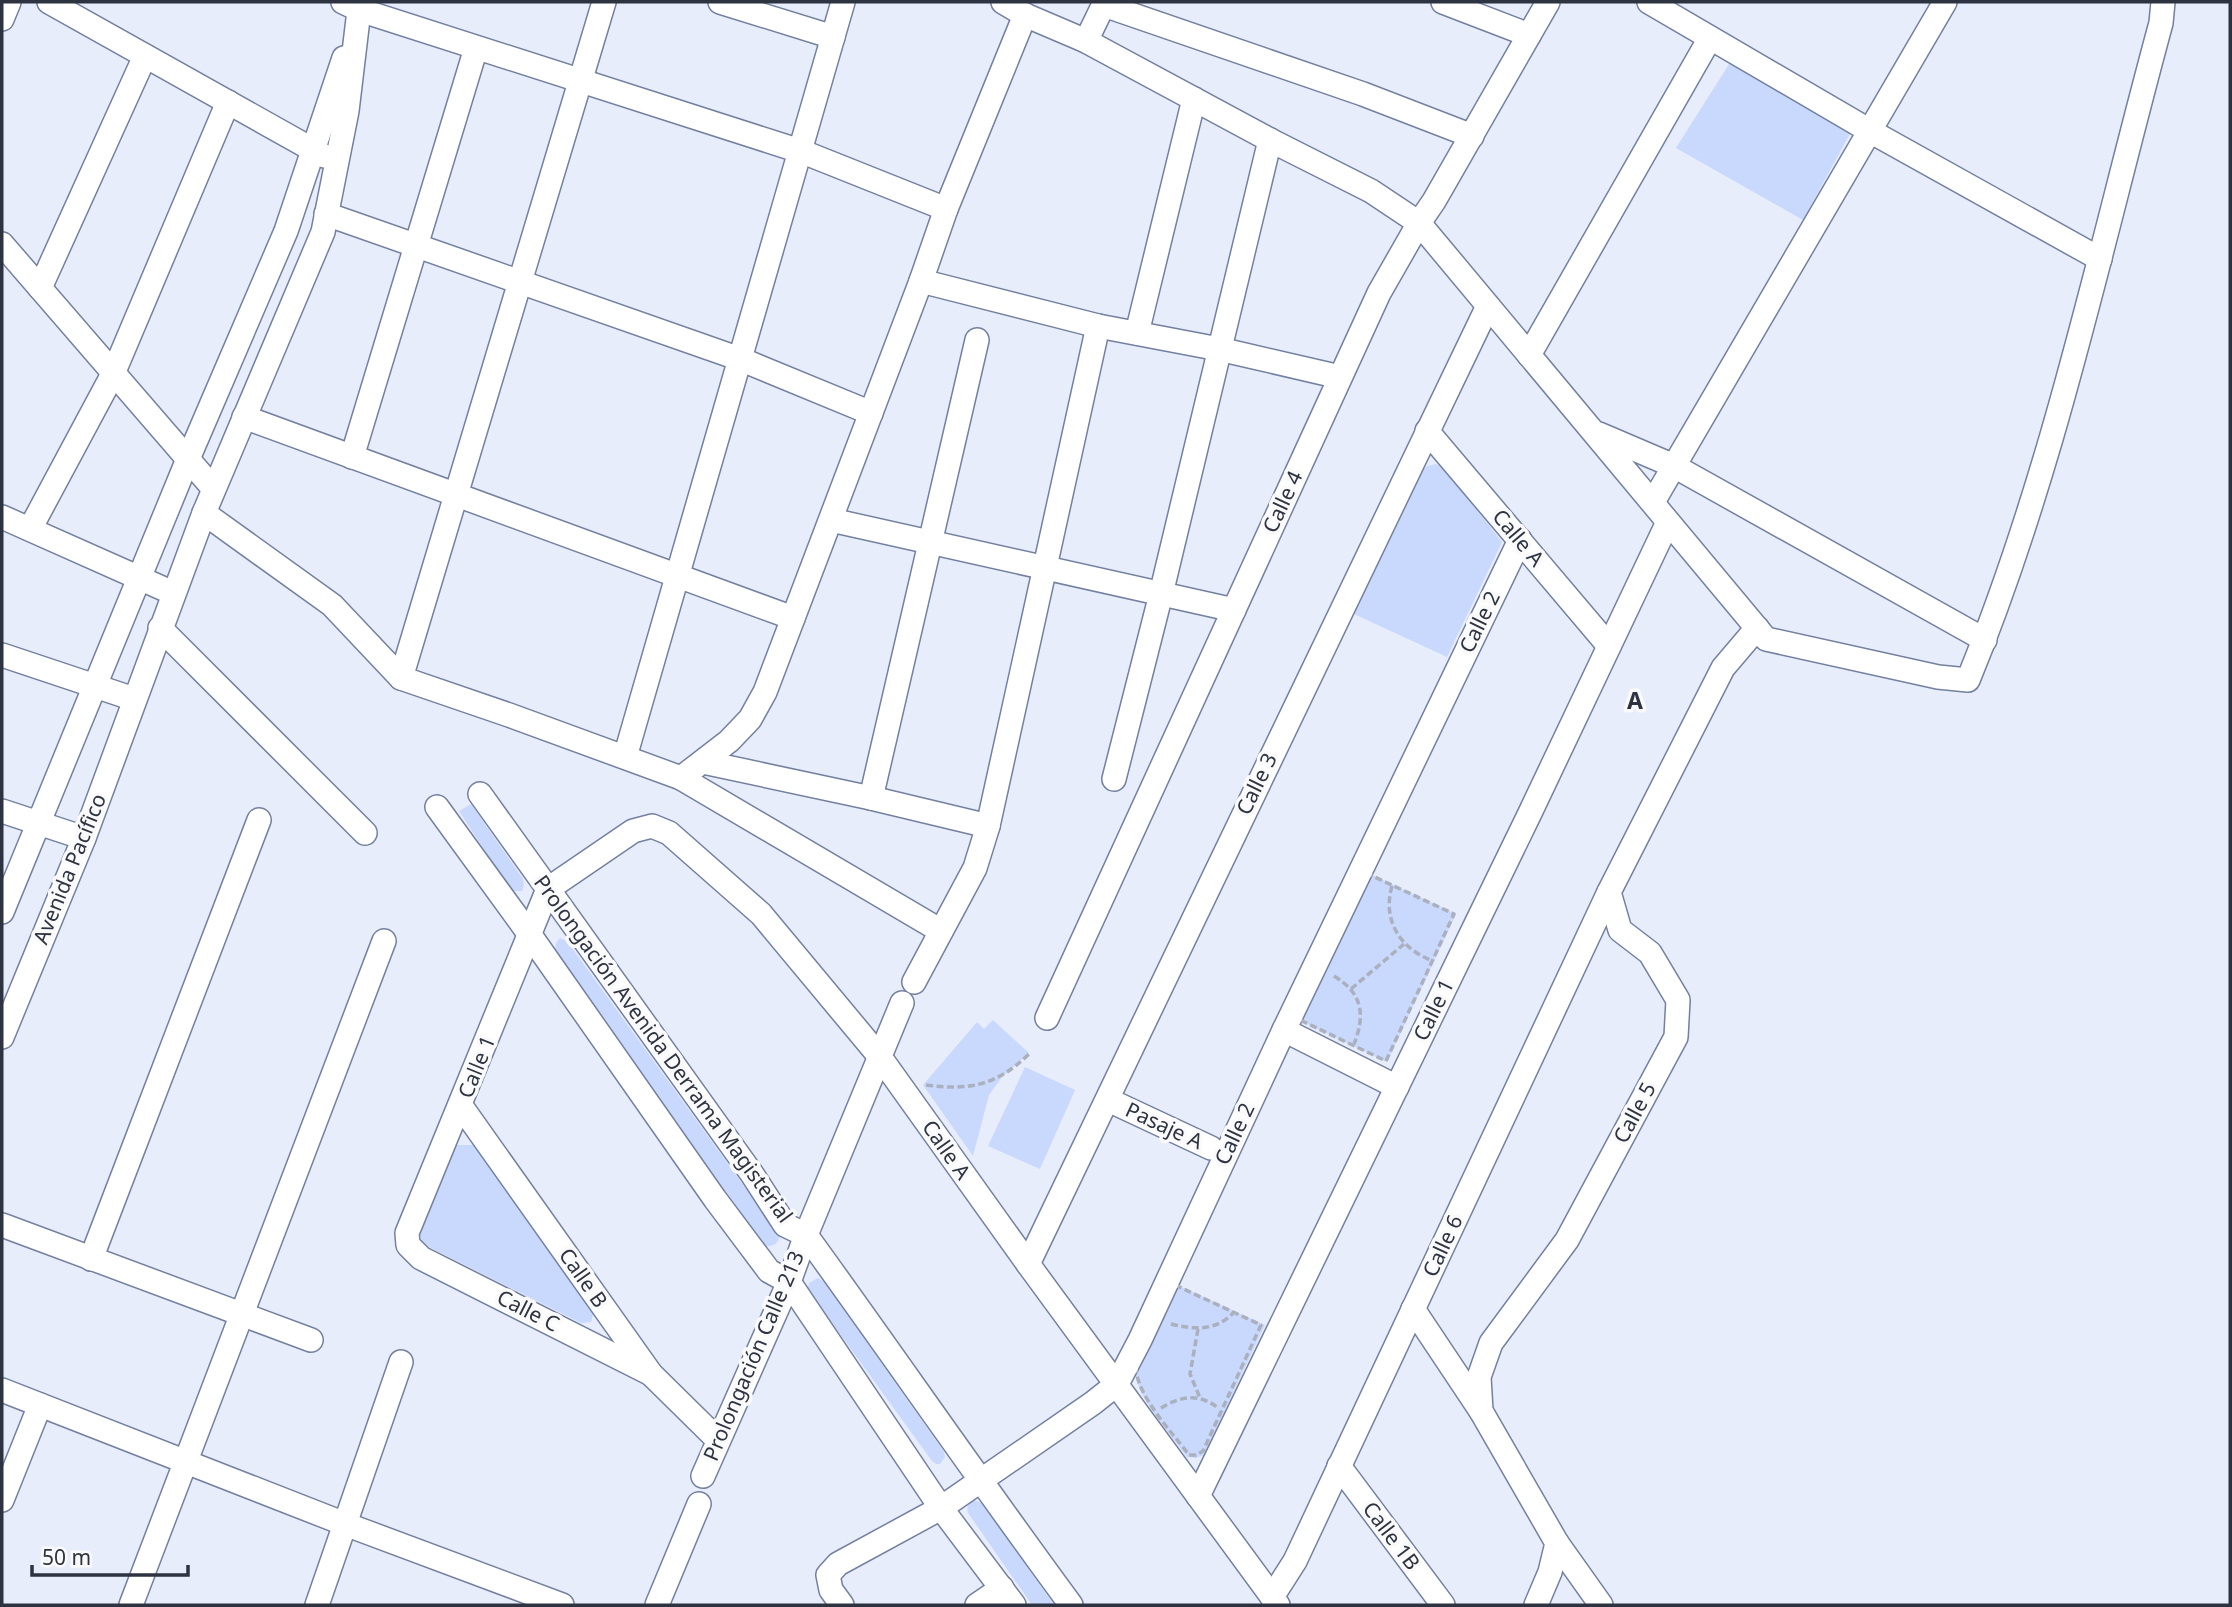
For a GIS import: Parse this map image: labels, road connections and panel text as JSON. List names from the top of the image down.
{
  "streets": {
    "street": [
      "Calle 4",
      "Calle A",
      "Calle 2",
      "Calle 3",
      "Avenida Pacífico",
      "Calle 1",
      "Prolongación Avenida Derrama Magisterial",
      "Calle 5",
      "Pasaje A",
      "Calle 6",
      "Calle B",
      "Calle C",
      "Prolongación Calle 213",
      "Calle 1B"
    ]
  },
  "crossings": [
    ["Calle A", "Calle 2"],
    ["Calle A", "Calle 3"],
    ["Calle A", "Calle 1"],
    ["Calle A", "Prolongación Avenida Derrama Magisterial"],
    ["Calle A", "Calle 6"],
    ["Calle A", "Prolongación Calle 213"],
    ["Calle 2", "Prolongación Avenida Derrama Magisterial"],
    ["Calle 1", "Prolongación Avenida Derrama Magisterial"],
    ["Calle 1", "Calle B"],
    ["Calle 1", "Calle C"],
    ["Prolongación Avenida Derrama Magisterial", "Prolongación Calle 213"],
    ["Calle 5", "Calle 6"],
    ["Calle 6", "Calle 1B"],
    ["Calle B", "Calle C"],
    ["Calle B", "Prolongación Calle 213"]
  ],
  "districts": ["A"],
  "scale_bar": "50 m"
}
